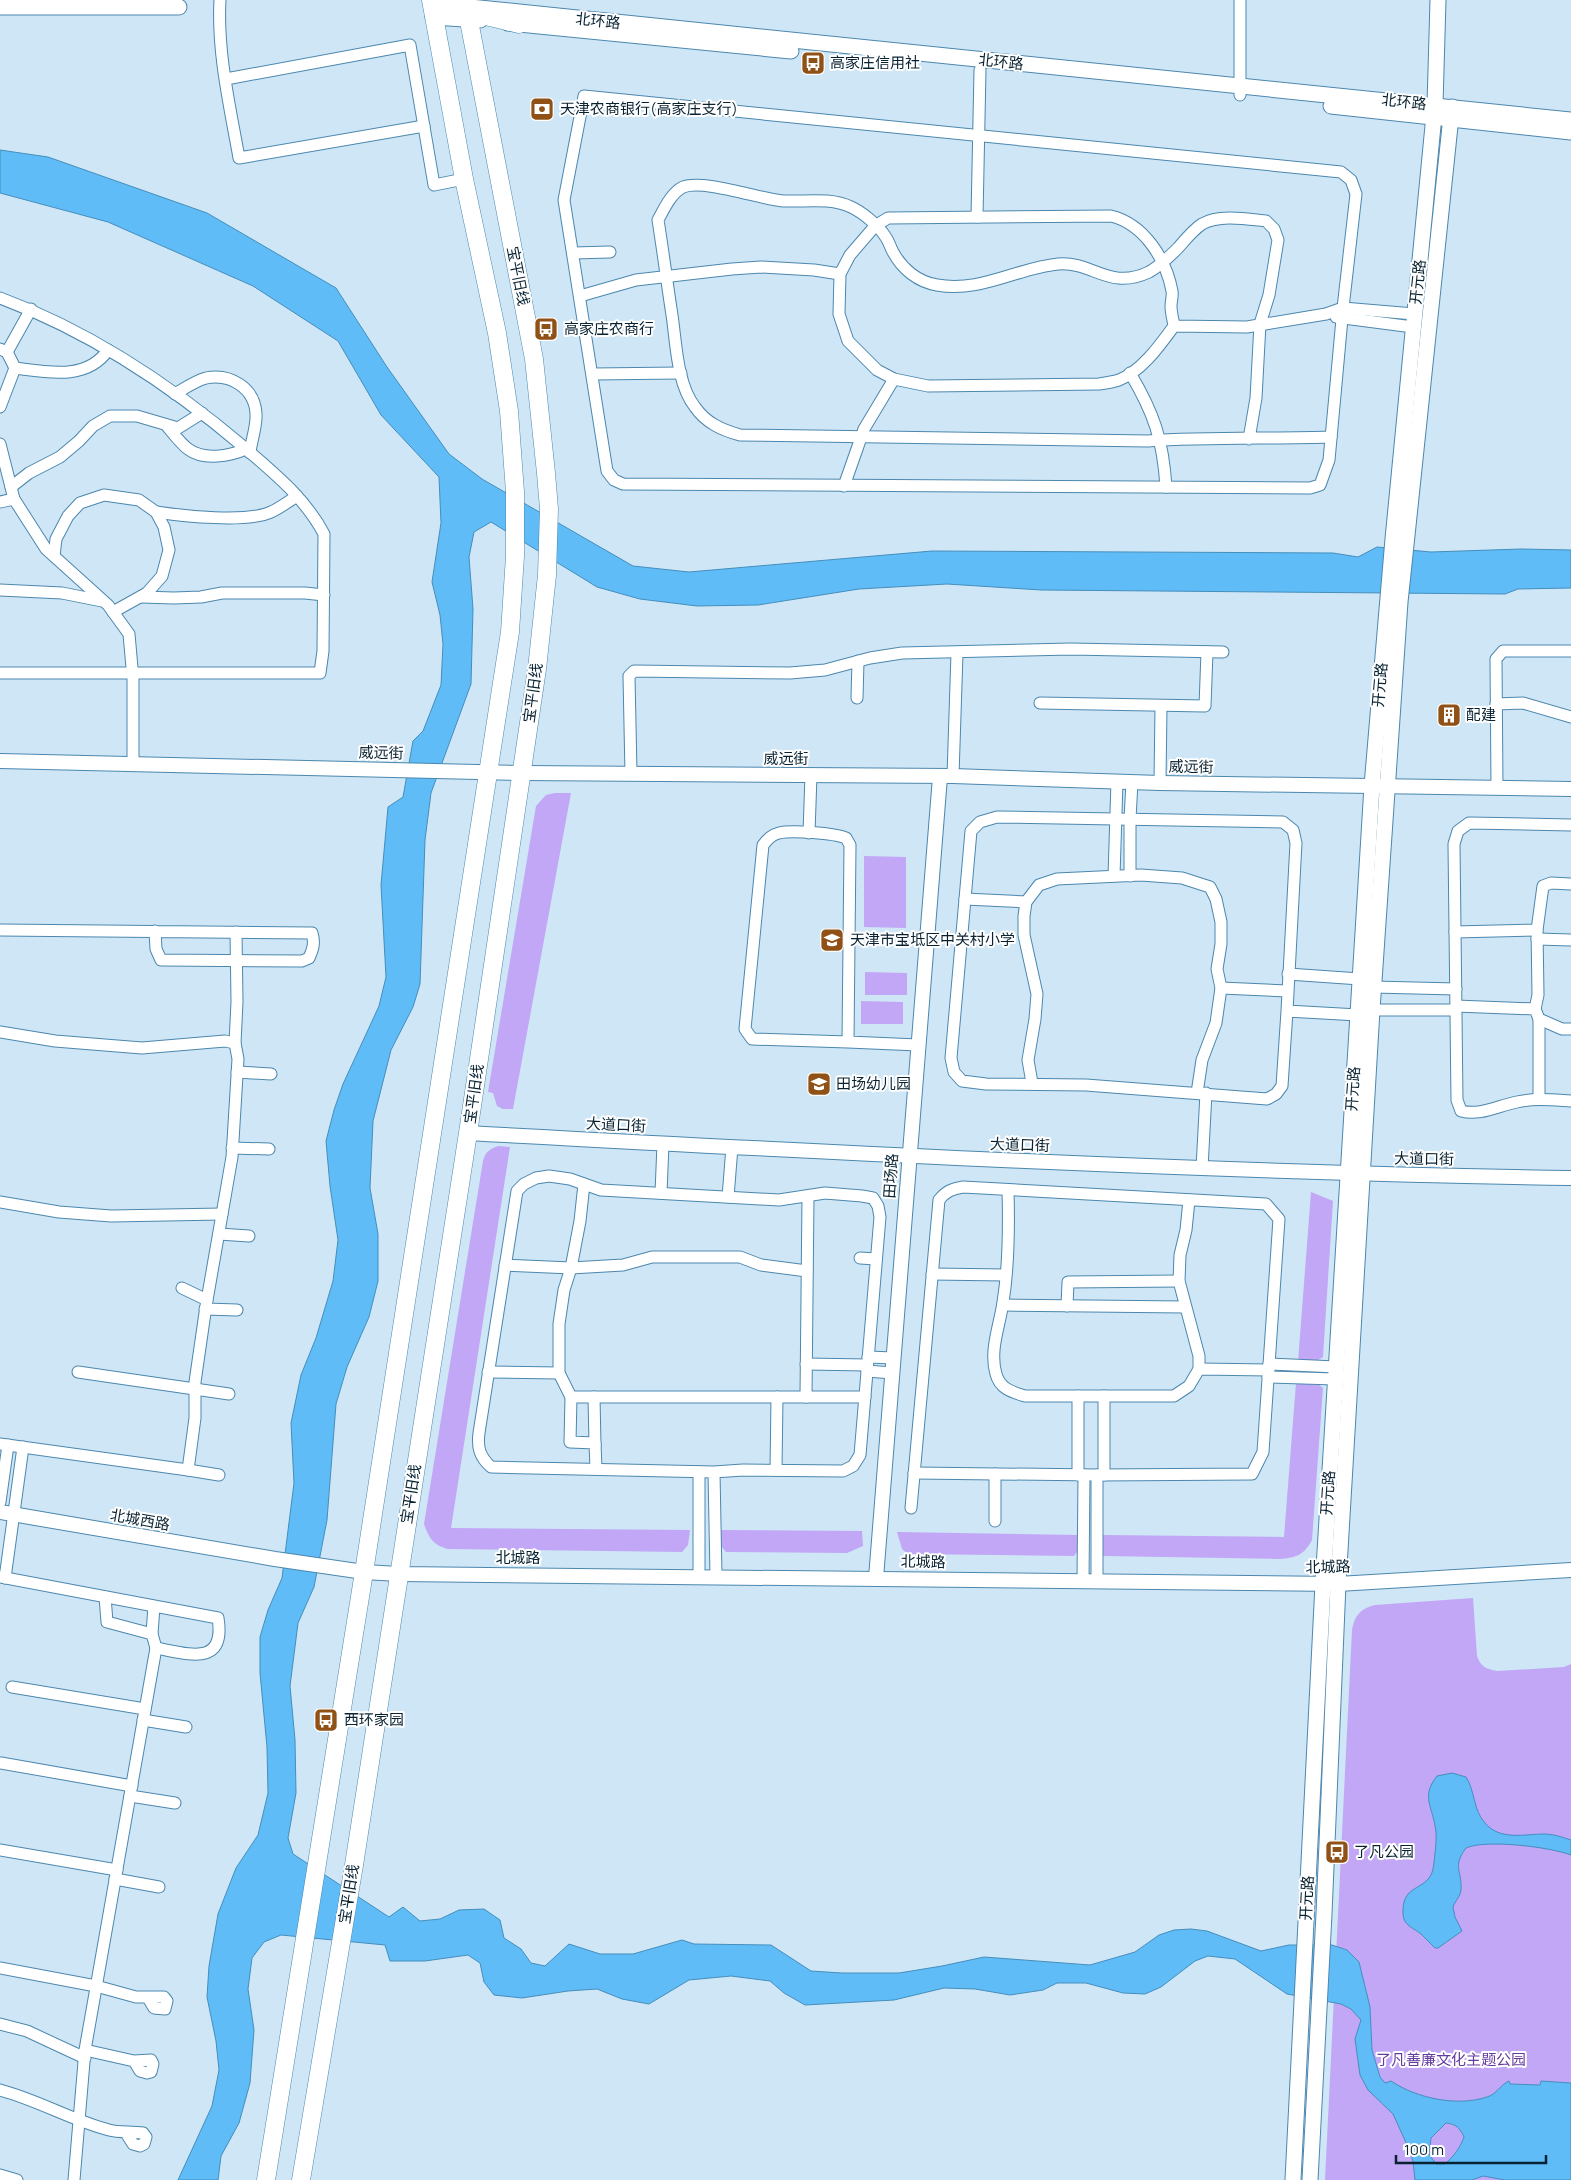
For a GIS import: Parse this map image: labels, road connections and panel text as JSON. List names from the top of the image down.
{
  "streets": {
    "main road": ["北环路", "宝平旧线", "开元路"],
    "street": [
      "威远街",
      "大道口街",
      "田场路",
      "北城西路",
      "北城路"
    ]
  },
  "crossings": [
    ["北环路", "开元路"],
    ["宝平旧线", "威远街"],
    ["宝平旧线", "大道口街"],
    ["宝平旧线", "北城路"],
    ["开元路", "威远街"],
    ["开元路", "大道口街"],
    ["开元路", "北城路"],
    ["威远街", "田场路"],
    ["大道口街", "田场路"],
    ["田场路", "北城路"],
    ["北城西路", "北城路"]
  ],
  "parks": ["了凡善廉文化主题公园"],
  "places": {
    "bus stop": [
      "高家庄信用社",
      "高家庄农商行",
      "西环家园",
      "了凡公园"
    ],
    "bank": ["天津农商银行(高家庄支行)"],
    "building": ["配建"],
    "school or university": ["天津市宝坻区中关村小学", "田场幼儿园"]
  },
  "scale_bar": "100 m"
}
